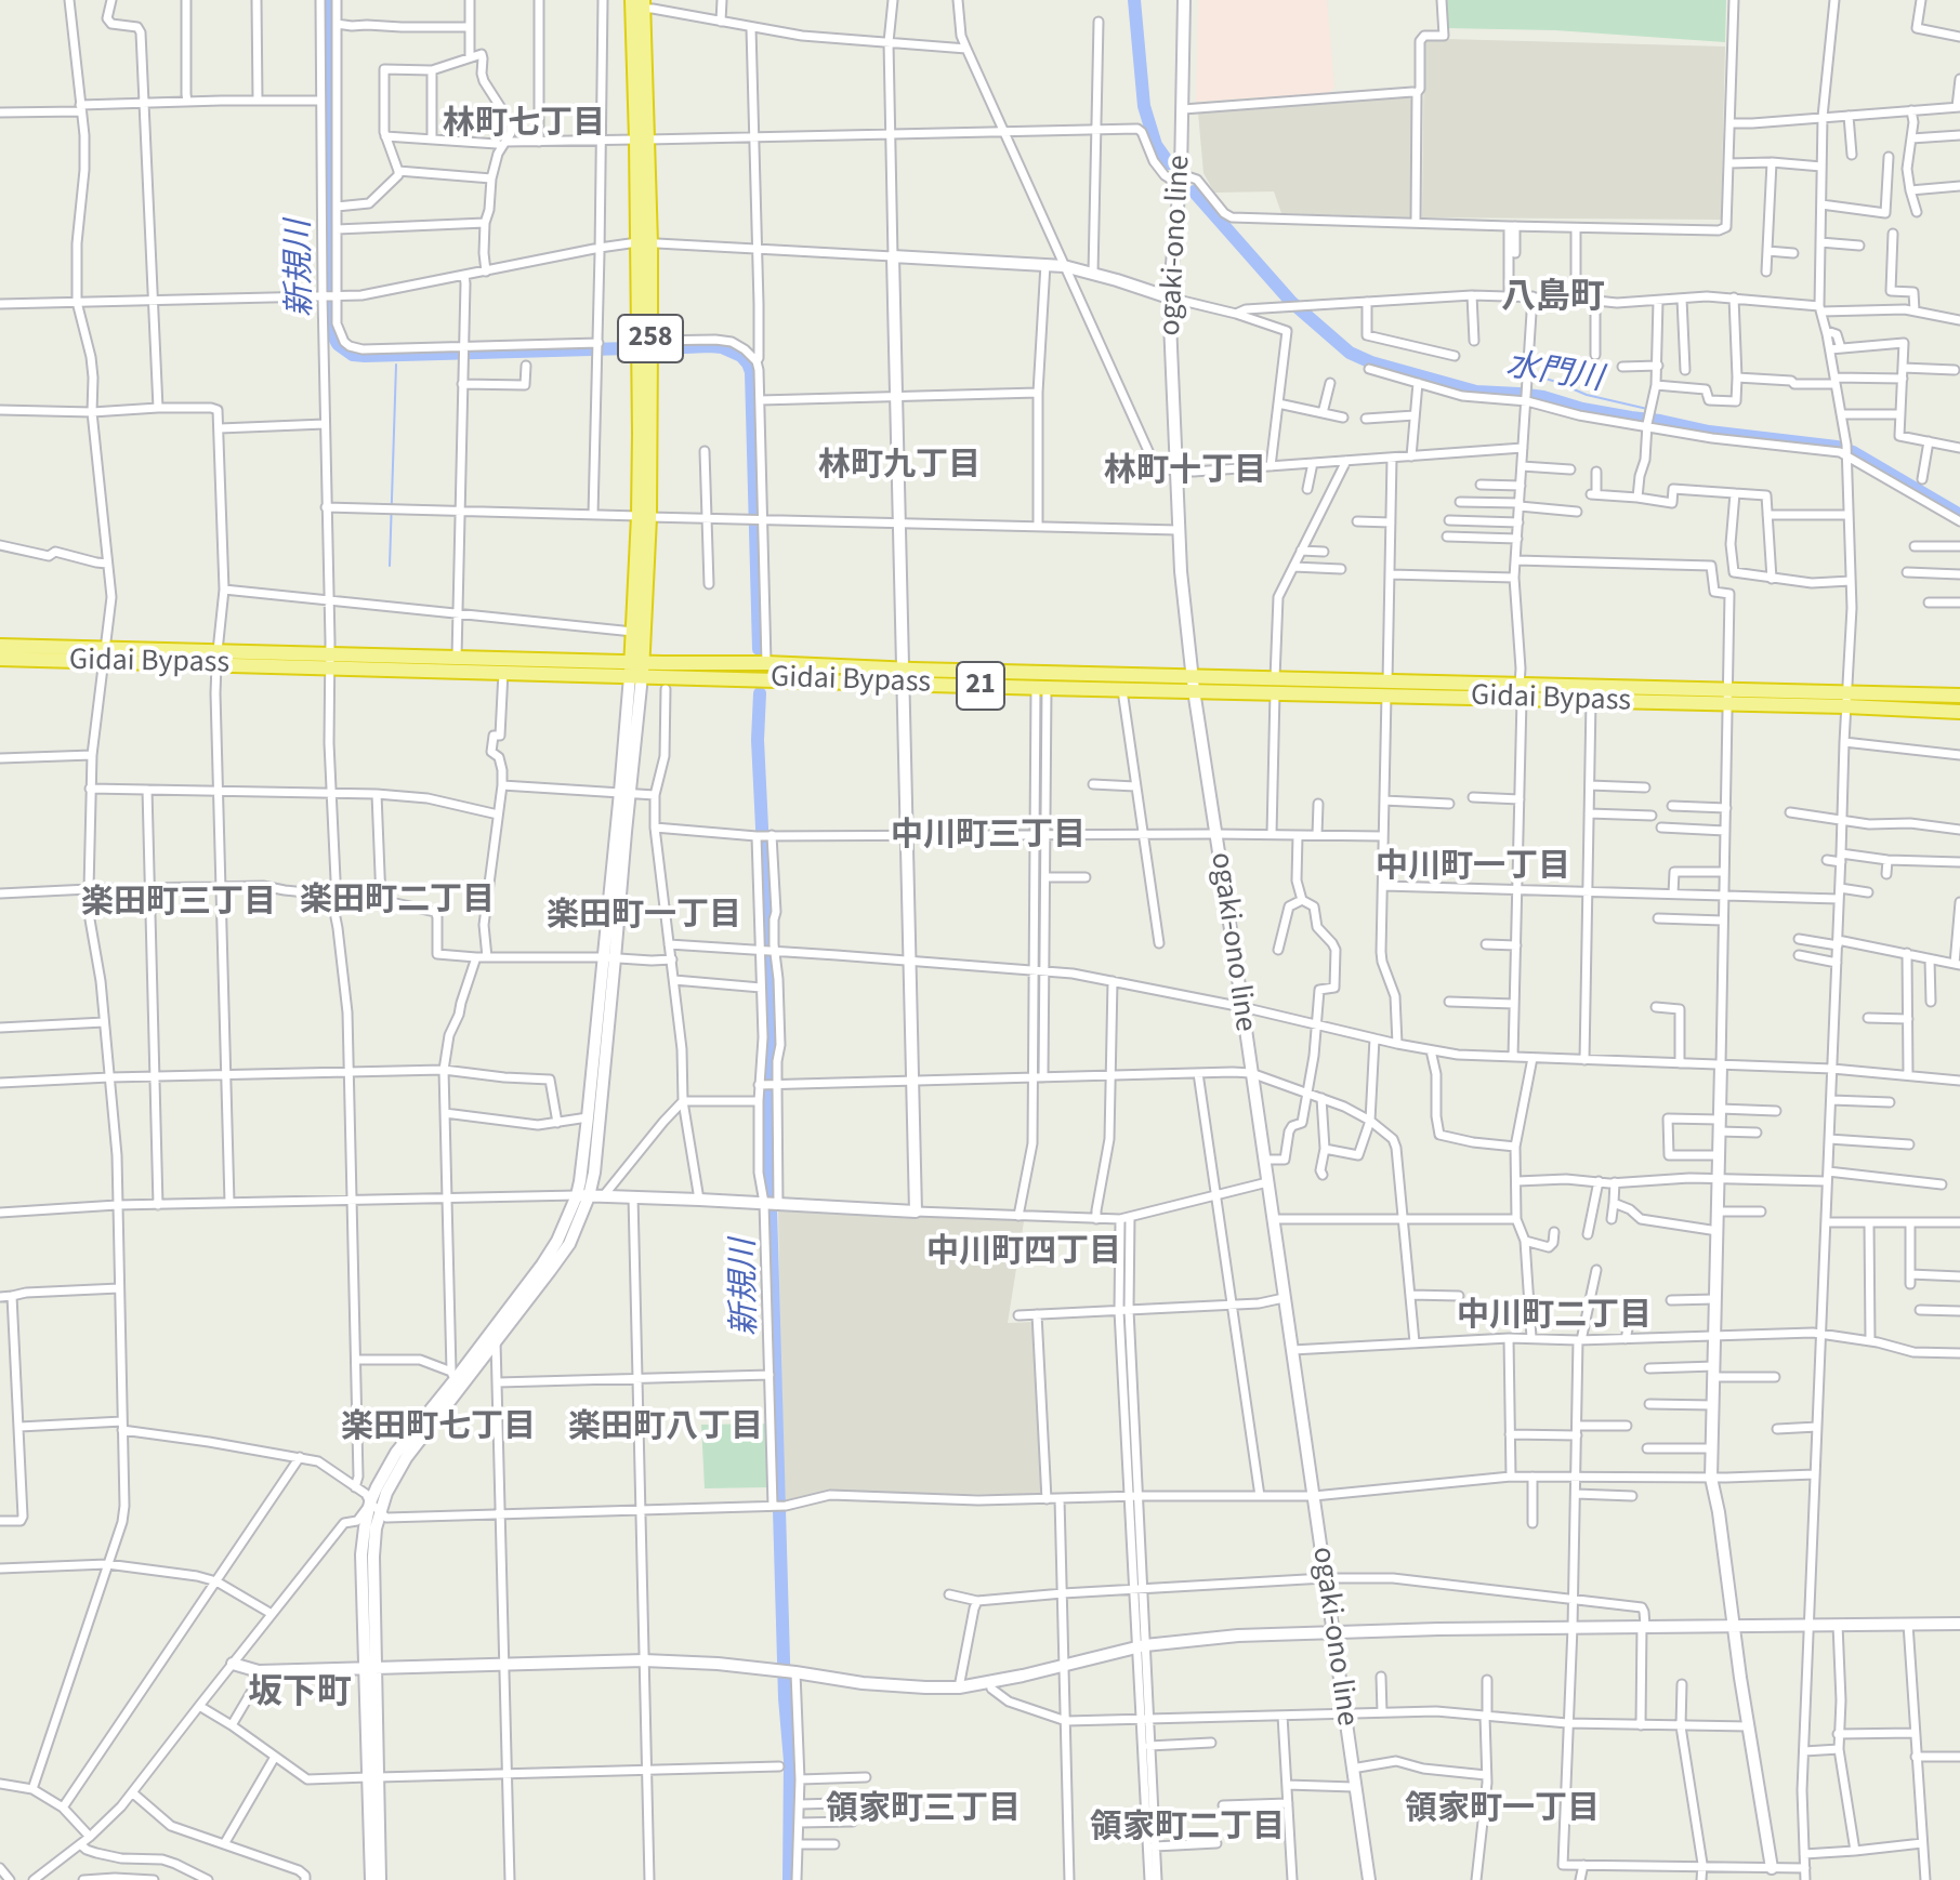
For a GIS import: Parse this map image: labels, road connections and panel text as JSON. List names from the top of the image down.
{
  "streets": {
    "highway": ["258", "Gidai Bypass", "21"],
    "street": ["ogaki-ono line"]
  },
  "crossings": [
    ["ogaki-ono line", "Gidai Bypass"],
    ["258", "Gidai Bypass"]
  ],
  "districts": [
    "林町七丁目",
    "八島町",
    "林町九丁目",
    "林町十丁目",
    "中川町三丁目",
    "中川町一丁目",
    "楽田町二丁目",
    "楽田町三丁目",
    "楽田町一丁目",
    "中川町四丁目",
    "中川町二丁目",
    "楽田町七丁目",
    "楽田町八丁目",
    "坂下町",
    "領家町三丁目",
    "領家町一丁目",
    "領家町二丁目"
  ],
  "water": ["新規川", "水門川"]
}
